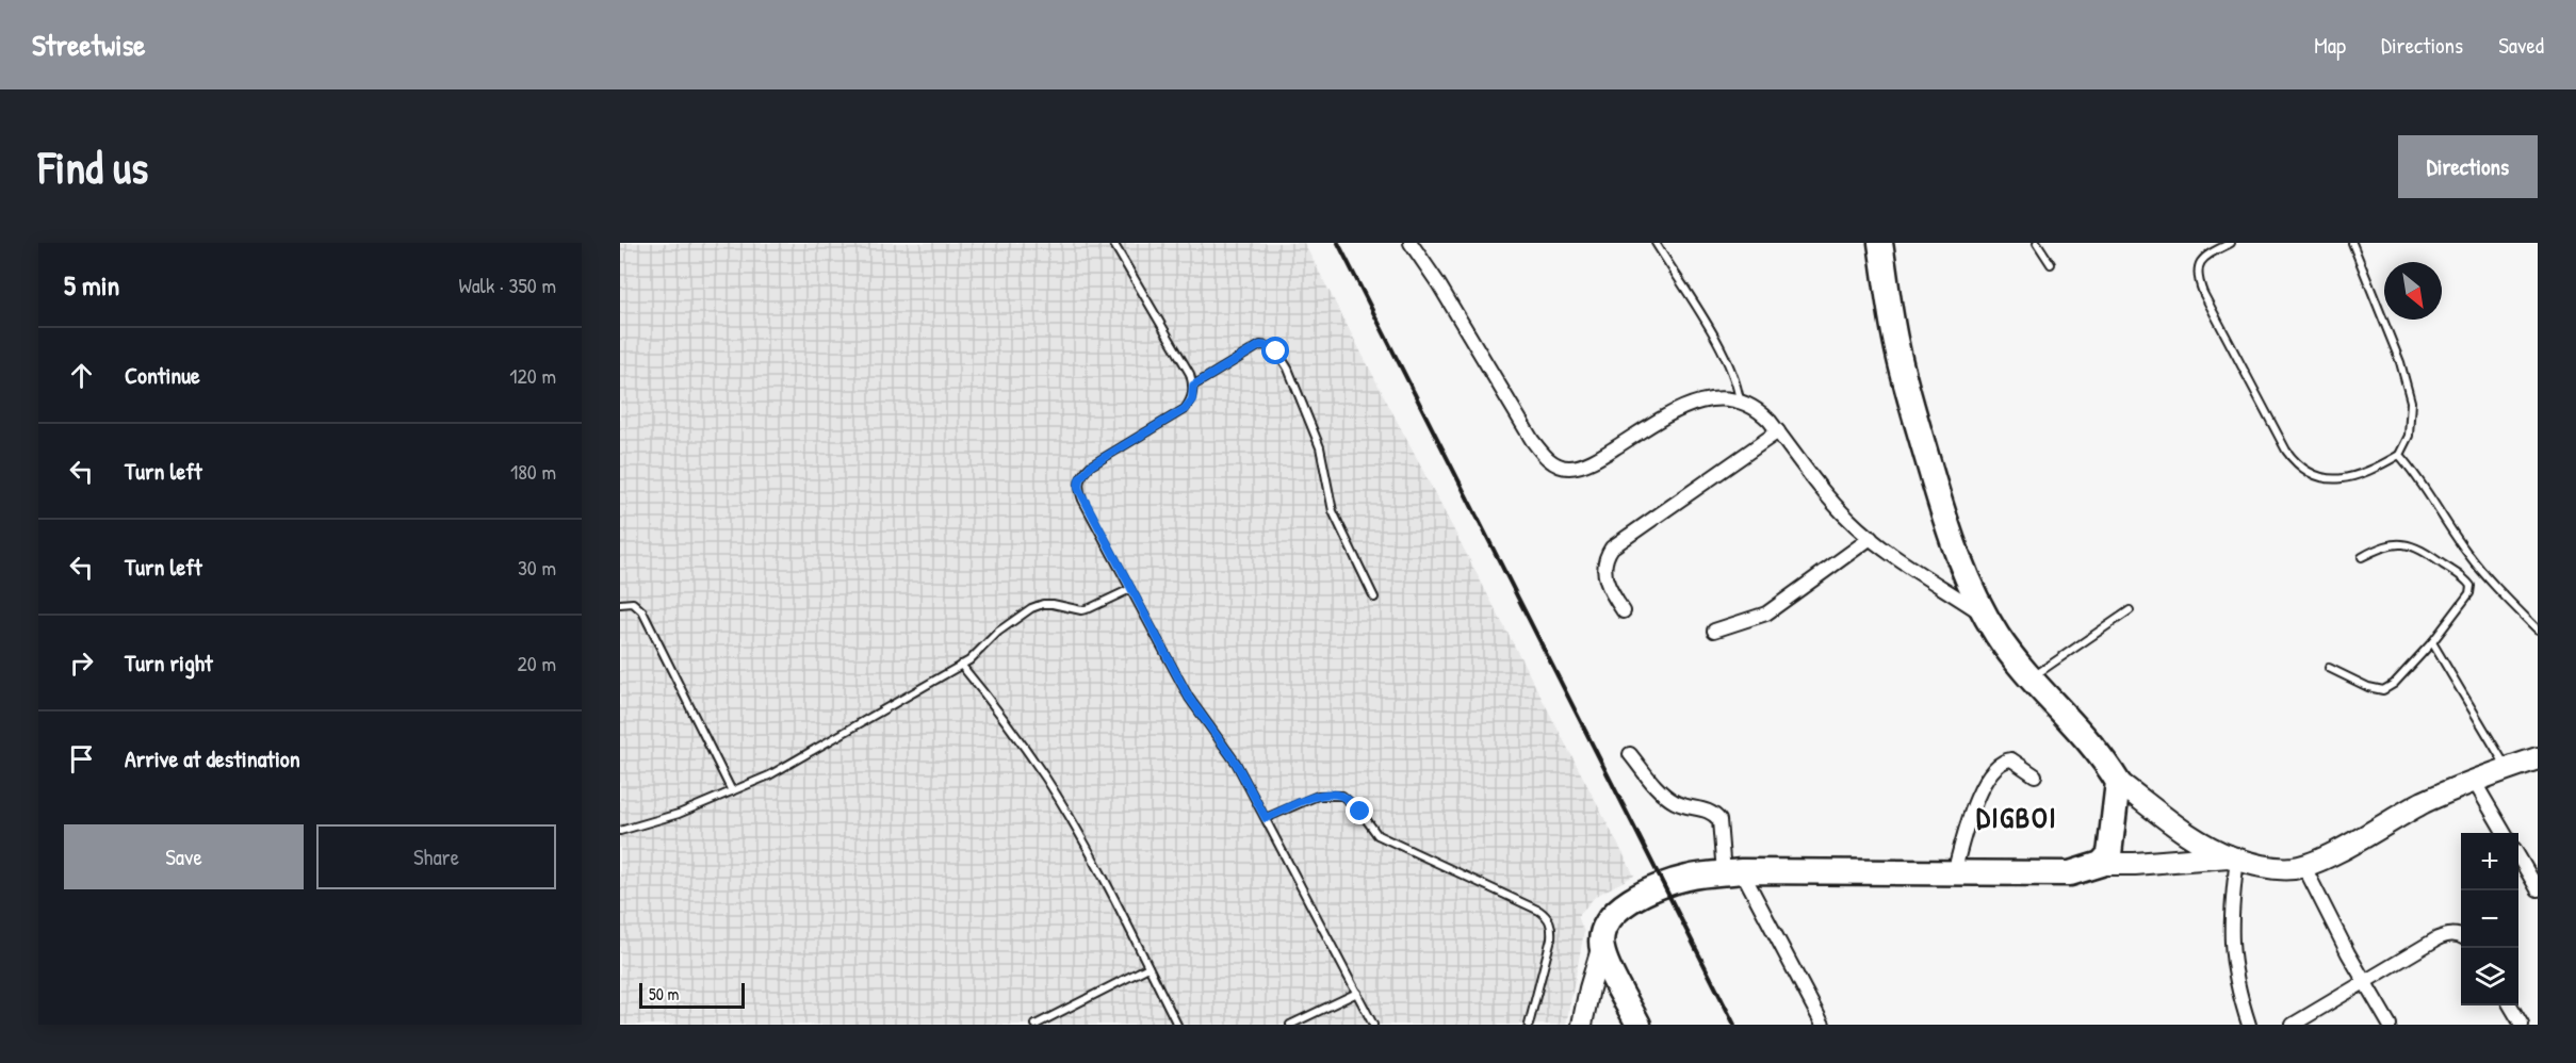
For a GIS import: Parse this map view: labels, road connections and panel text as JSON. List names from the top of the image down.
{
  "districts": ["DIGBOI"],
  "scale_bar": "50 m",
  "north": "bottom right",
  "page": {
    "header": "Streetwise",
    "nav": ["Map", "Directions", "Saved"],
    "buttons": [
      "Directions",
      ["Save", "Share"]
    ],
    "title": "Find us",
    "heading": ["5 min", "Walk · 350 m"],
    "list": [
      ["Continue", "120 m"],
      ["Turn left", "180 m"],
      ["Turn left", "30 m"],
      ["Turn right", "20 m"],
      "Arrive at destination"
    ],
    "map_buttons": ["+", "−"],
    "scale": "50 m"
  }
}
